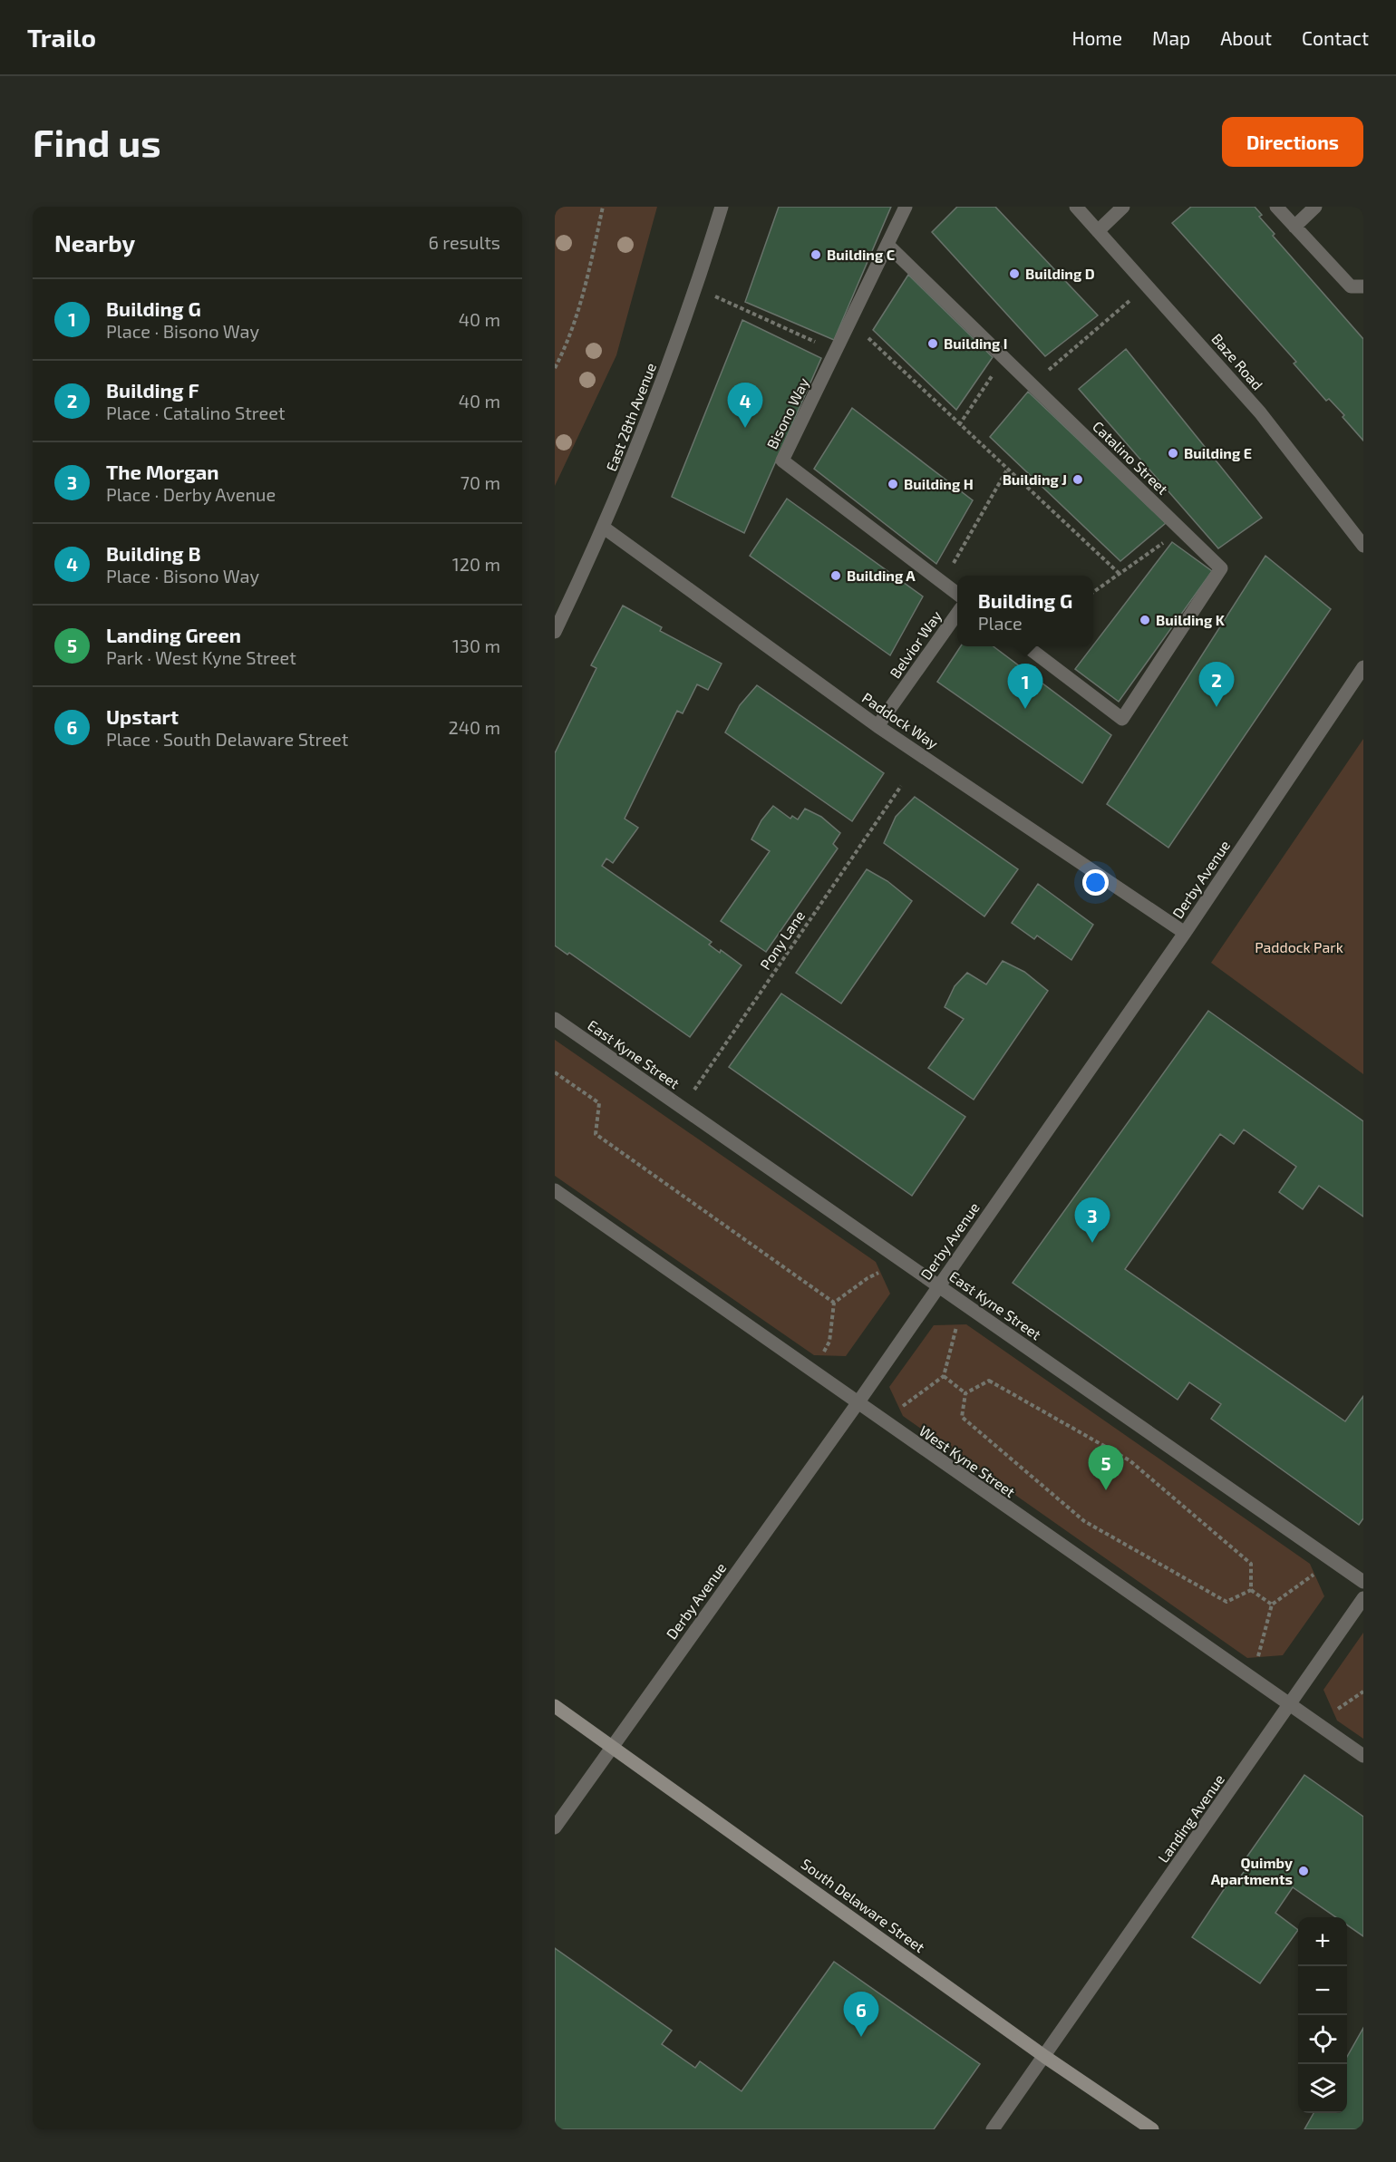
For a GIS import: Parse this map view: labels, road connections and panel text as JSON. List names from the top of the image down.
{
  "streets": {
    "street": [
      "Baze Road",
      "Bisono Way",
      "East 28th Avenue",
      "Catalino Street",
      "Belvior Way",
      "Paddock Way",
      "Derby Avenue",
      "East Kyne Street",
      "West Kyne Street",
      "Landing Avenue",
      "South Delaware Street"
    ],
    "path": ["Pony Lane"]
  },
  "crossings": [
    ["Bisono Way", "Catalino Street"],
    ["East 28th Avenue", "Paddock Way"],
    ["Belvior Way", "Paddock Way"],
    ["Paddock Way", "Derby Avenue"],
    ["Derby Avenue", "East Kyne Street"],
    ["Derby Avenue", "West Kyne Street"],
    ["Derby Avenue", "South Delaware Street"],
    ["Pony Lane", "East Kyne Street"],
    ["West Kyne Street", "Landing Avenue"],
    ["Landing Avenue", "South Delaware Street"]
  ],
  "parks": ["Paddock Park"],
  "places": [
    "Building C",
    "Building D",
    "Building I",
    "Building E",
    "Building J",
    "Building H",
    "Building A",
    "Building K",
    "Quimby Apartments"
  ],
  "page": {
    "header": "Trailo",
    "nav": [
      "Home",
      "Map",
      "About",
      "Contact"
    ],
    "buttons": "Directions",
    "title": "Find us",
    "heading": ["Nearby", "6 results"],
    "list": [
      {
        "mark": "1",
        "name": "Building G",
        "note": "Place · Bisono Way",
        "value": "40 m"
      },
      {
        "mark": "2",
        "name": "Building F",
        "note": "Place · Catalino Street",
        "value": "40 m"
      },
      {
        "mark": "3",
        "name": "The Morgan",
        "note": "Place · Derby Avenue",
        "value": "70 m"
      },
      {
        "mark": "4",
        "name": "Building B",
        "note": "Place · Bisono Way",
        "value": "120 m"
      },
      {
        "mark": "5",
        "name": "Landing Green",
        "note": "Park · West Kyne Street",
        "value": "130 m"
      },
      {
        "mark": "6",
        "name": "Upstart",
        "note": "Place · South Delaware Street",
        "value": "240 m"
      }
    ],
    "pins": [
      "4",
      "2",
      "1",
      "3",
      "5",
      "6"
    ],
    "popup": ["Building G", "Place"],
    "map_buttons": ["+", "−"]
  }
}
